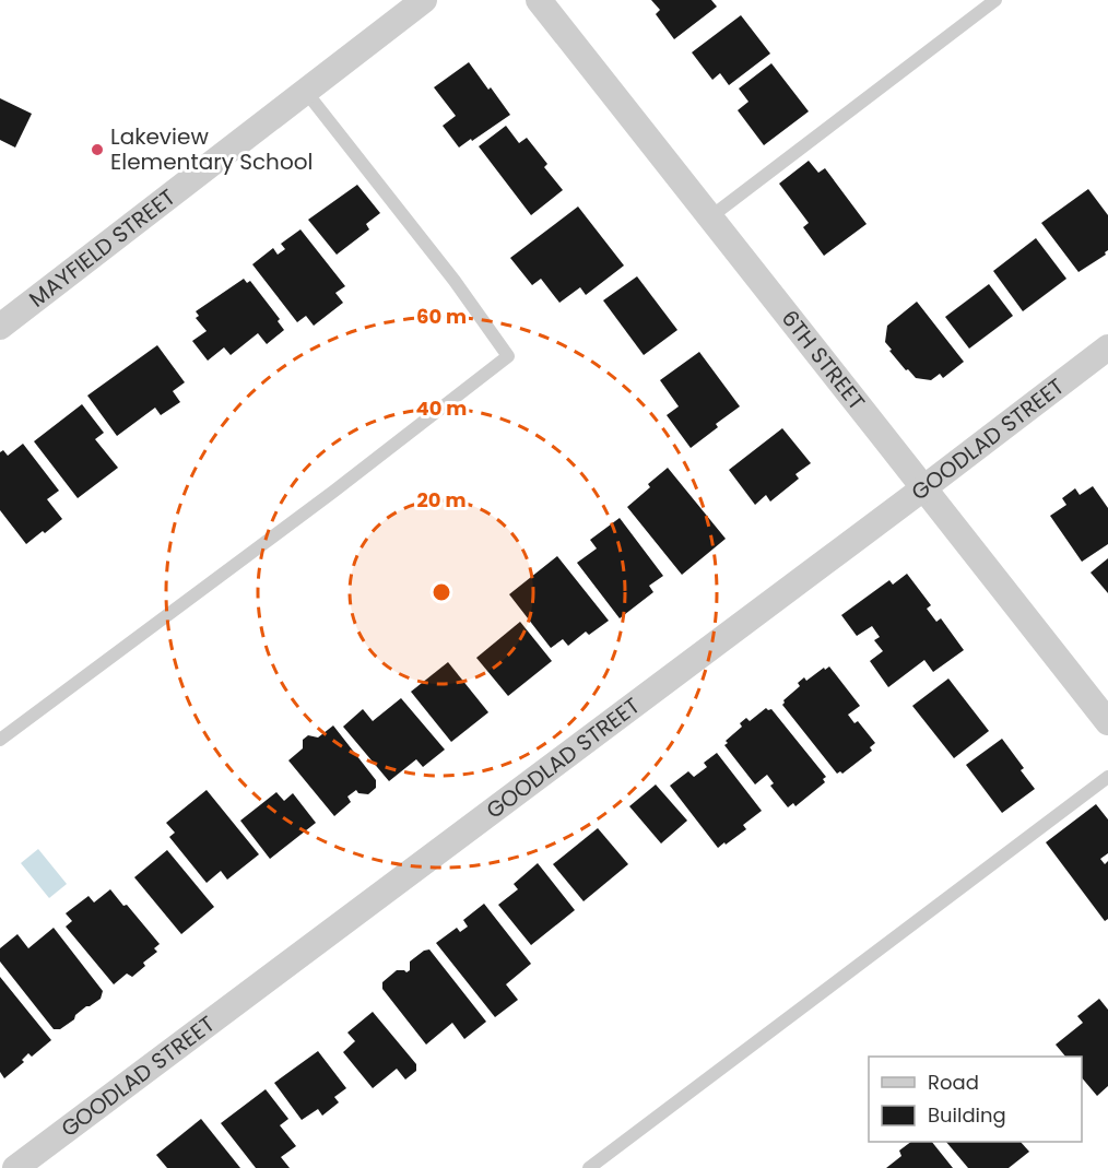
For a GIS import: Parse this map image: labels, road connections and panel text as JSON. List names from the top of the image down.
{
  "streets": {
    "street": ["MAYFIELD STREET", "6TH STREET", "GOODLAD STREET"]
  },
  "crossings": [
    ["6TH STREET", "GOODLAD STREET"]
  ],
  "places": ["Lakeview Elementary School"],
  "legend": ["Road", "Building"],
  "rings": ["60 m", "40 m", "20 m"]
}
